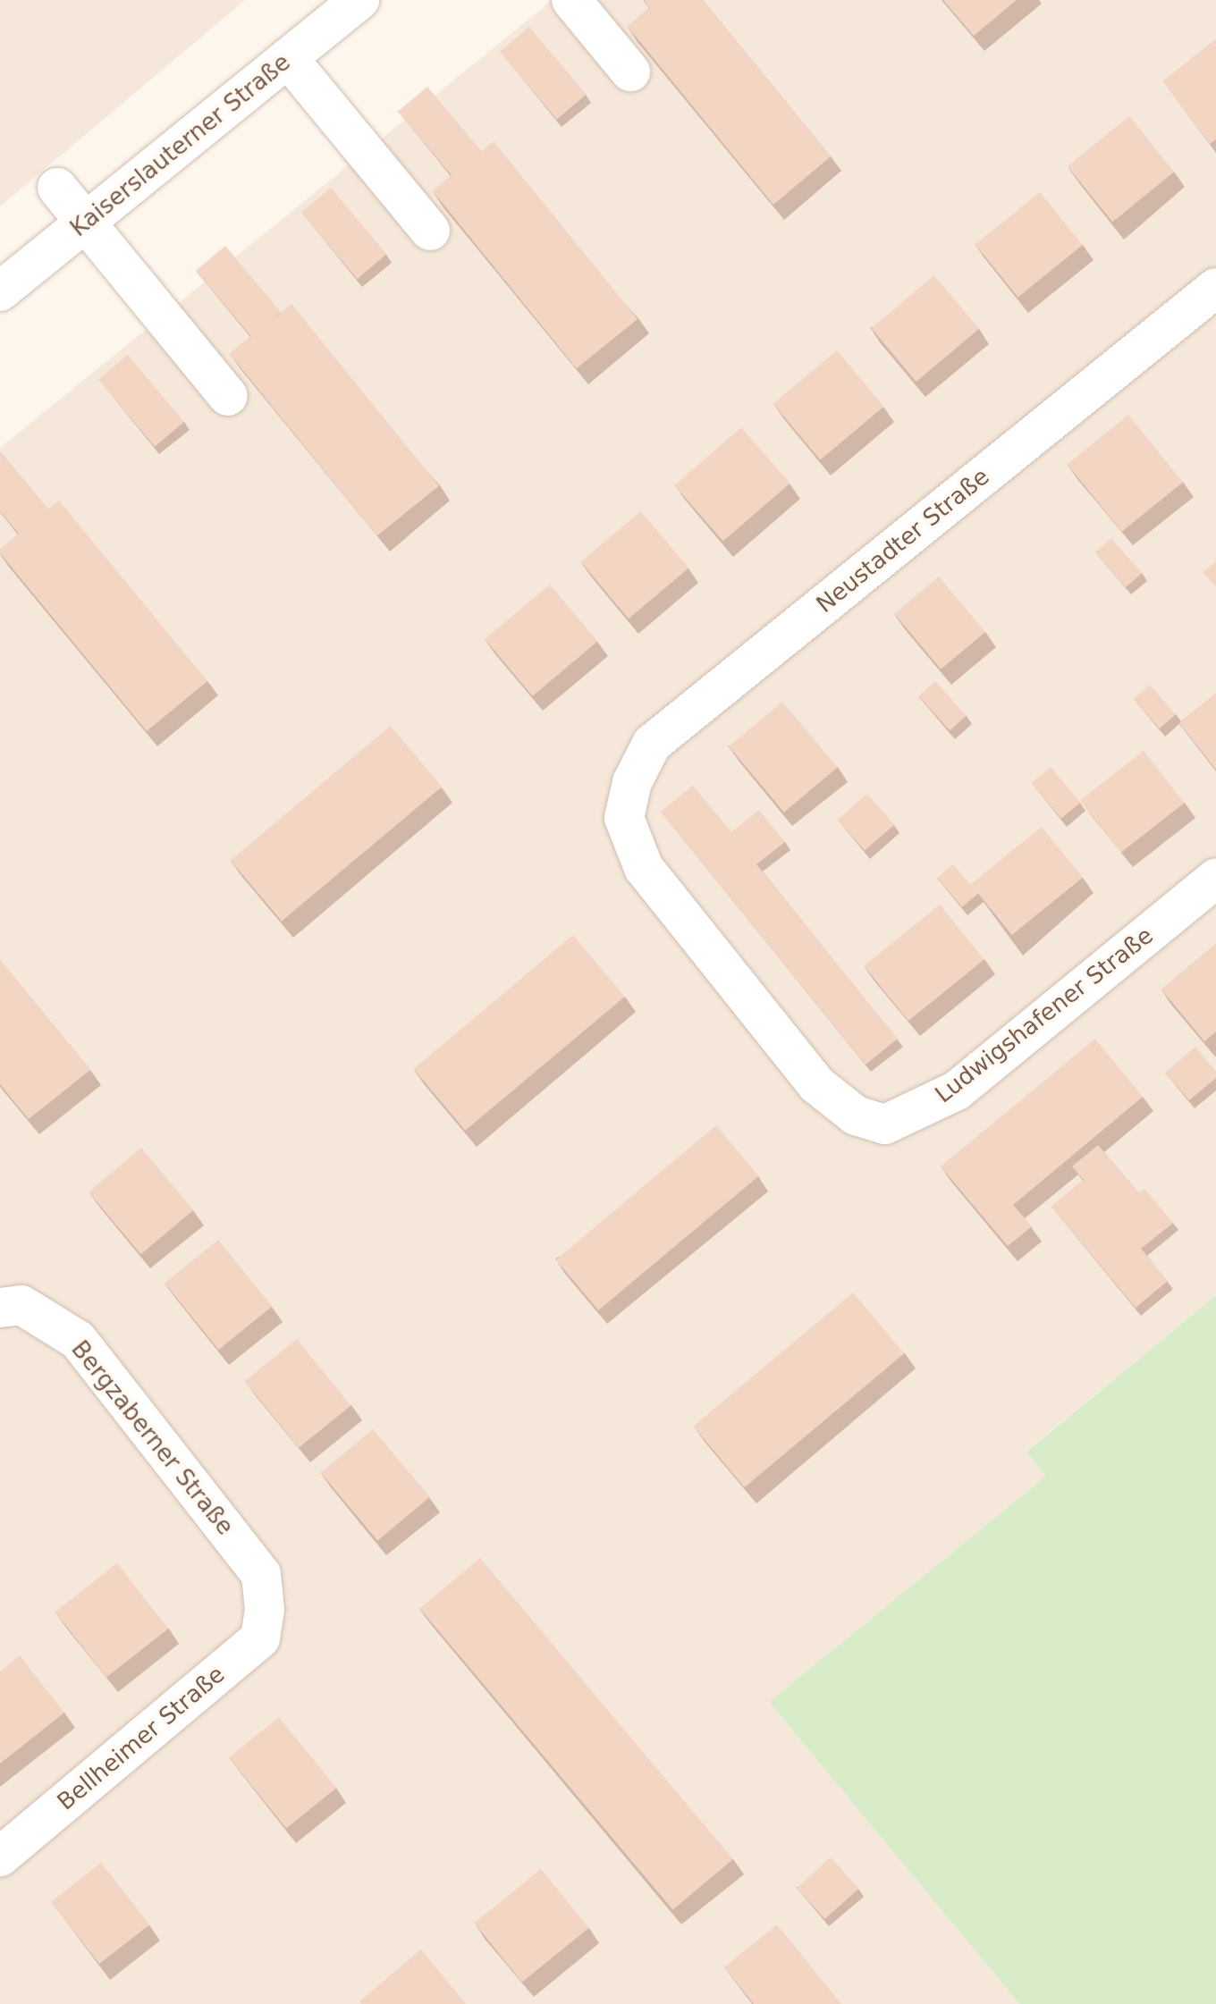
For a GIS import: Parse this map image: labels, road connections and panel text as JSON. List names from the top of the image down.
{
  "streets": {
    "street": [
      "Kaiserslauterner Straße",
      "Neustadter Straße",
      "Ludwigshafener Straße",
      "Bergzaberner Straße",
      "Bellheimer Straße"
    ]
  },
  "crossings": [
    ["Neustadter Straße", "Ludwigshafener Straße"],
    ["Bergzaberner Straße", "Bellheimer Straße"]
  ]
}
